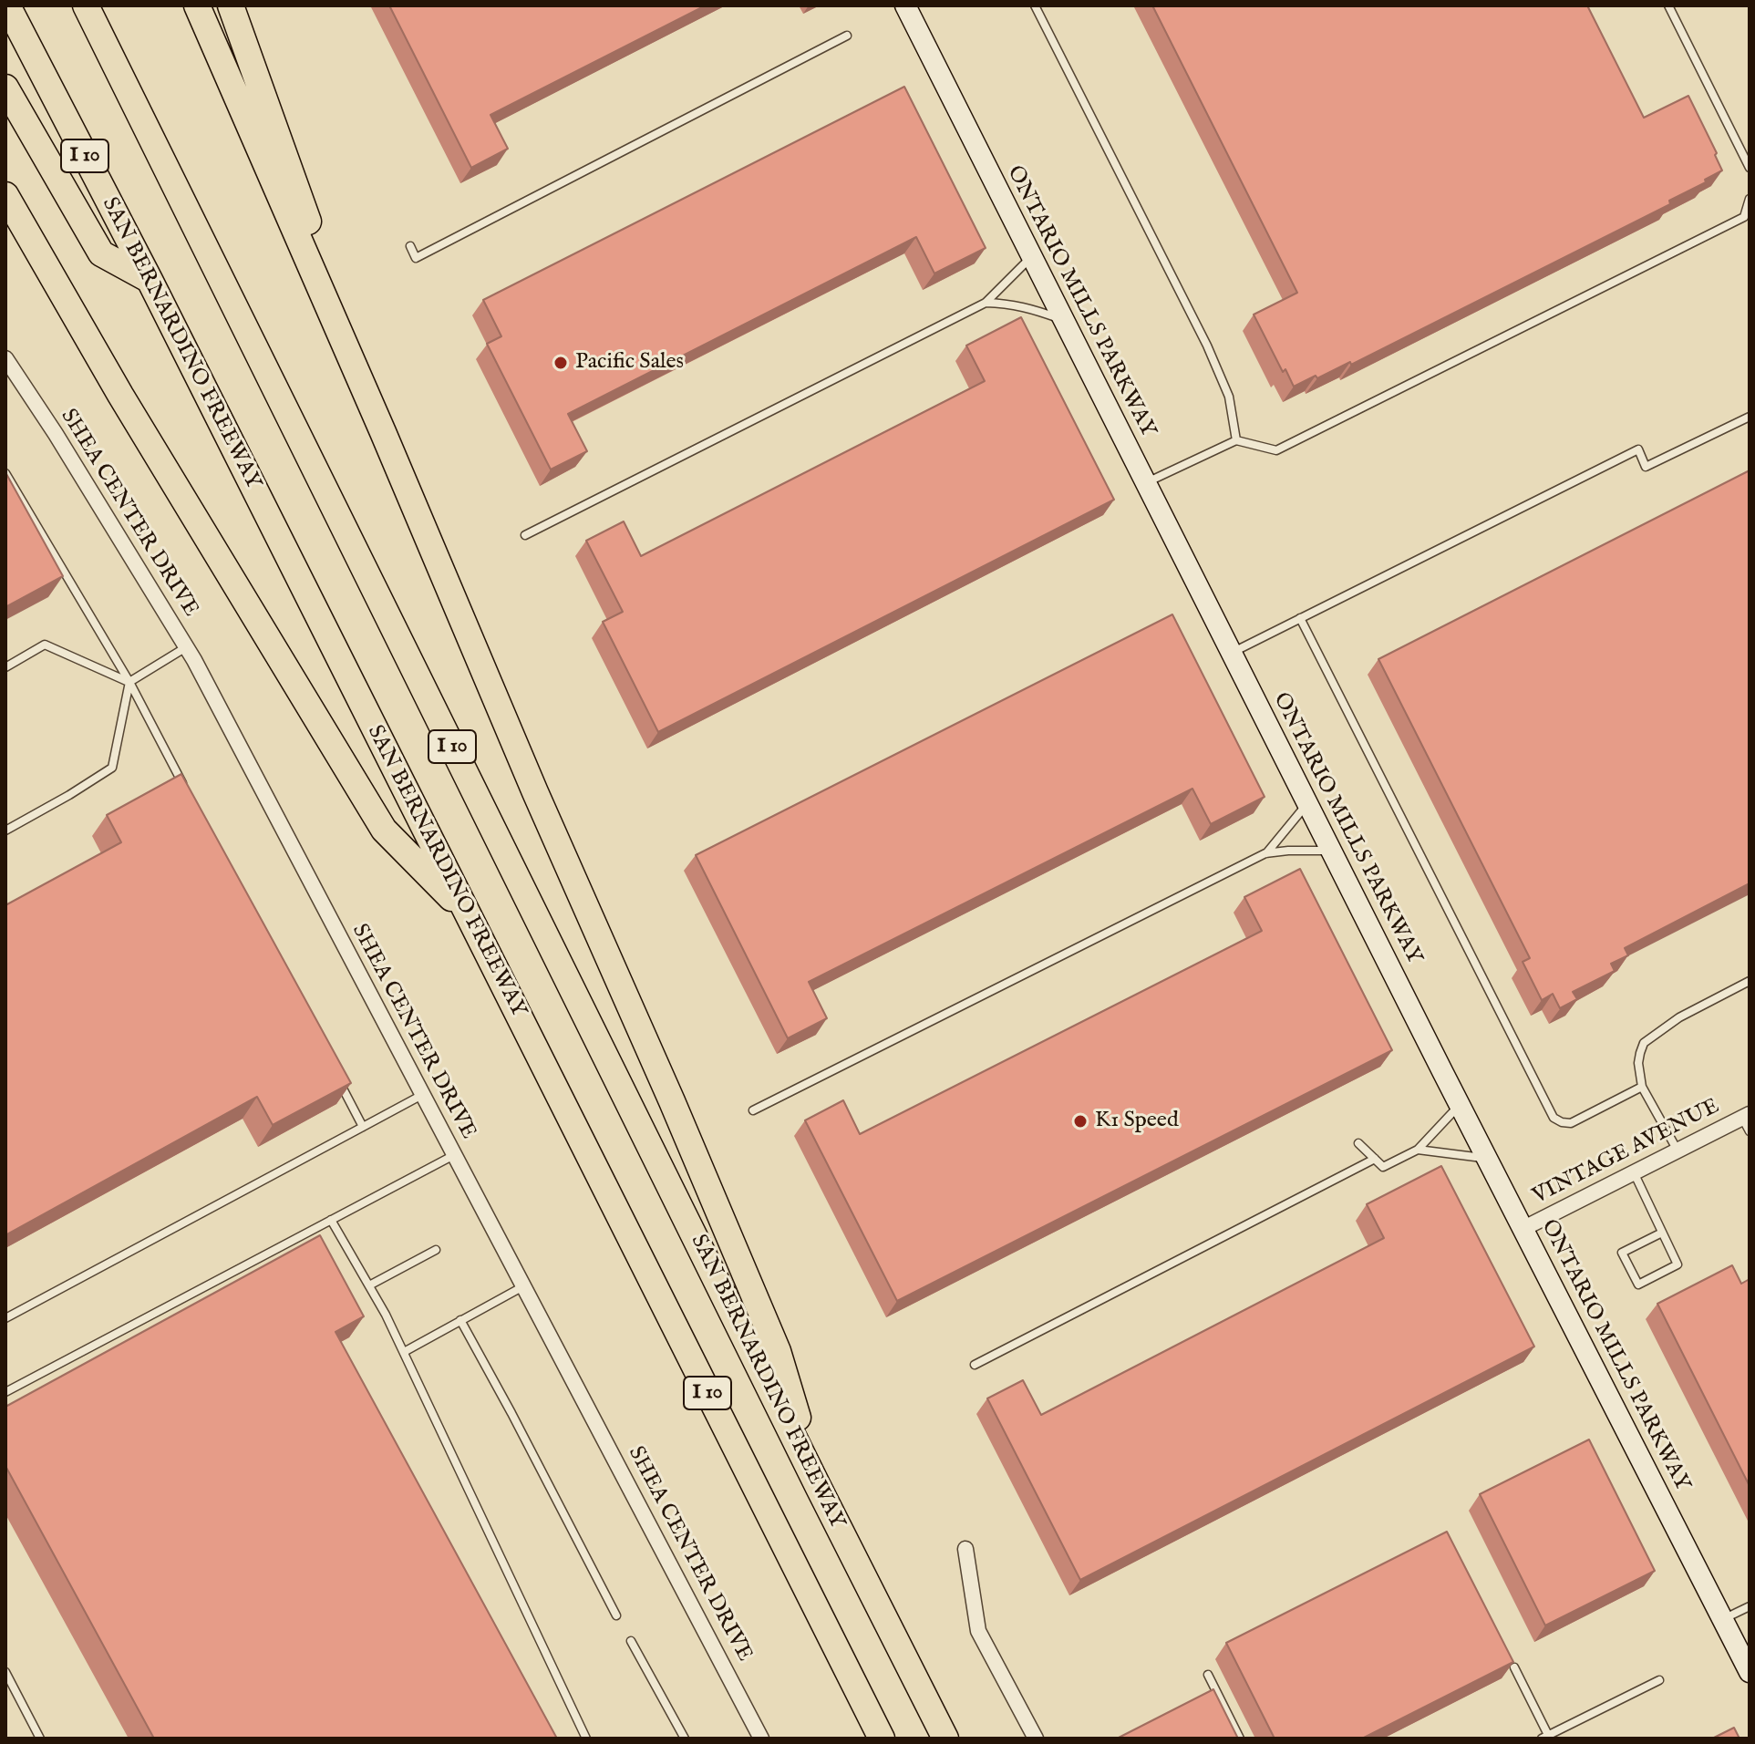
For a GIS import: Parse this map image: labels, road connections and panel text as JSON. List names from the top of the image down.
{
  "streets": {
    "highway": ["I 10", "SAN BERNARDINO FREEWAY"],
    "main road": ["ONTARIO MILLS PARKWAY"],
    "street": ["SHEA CENTER DRIVE", "VINTAGE AVENUE"]
  },
  "crossings": [
    ["ONTARIO MILLS PARKWAY", "VINTAGE AVENUE"]
  ],
  "places": ["Pacific Sales", "K1 Speed"]
}
